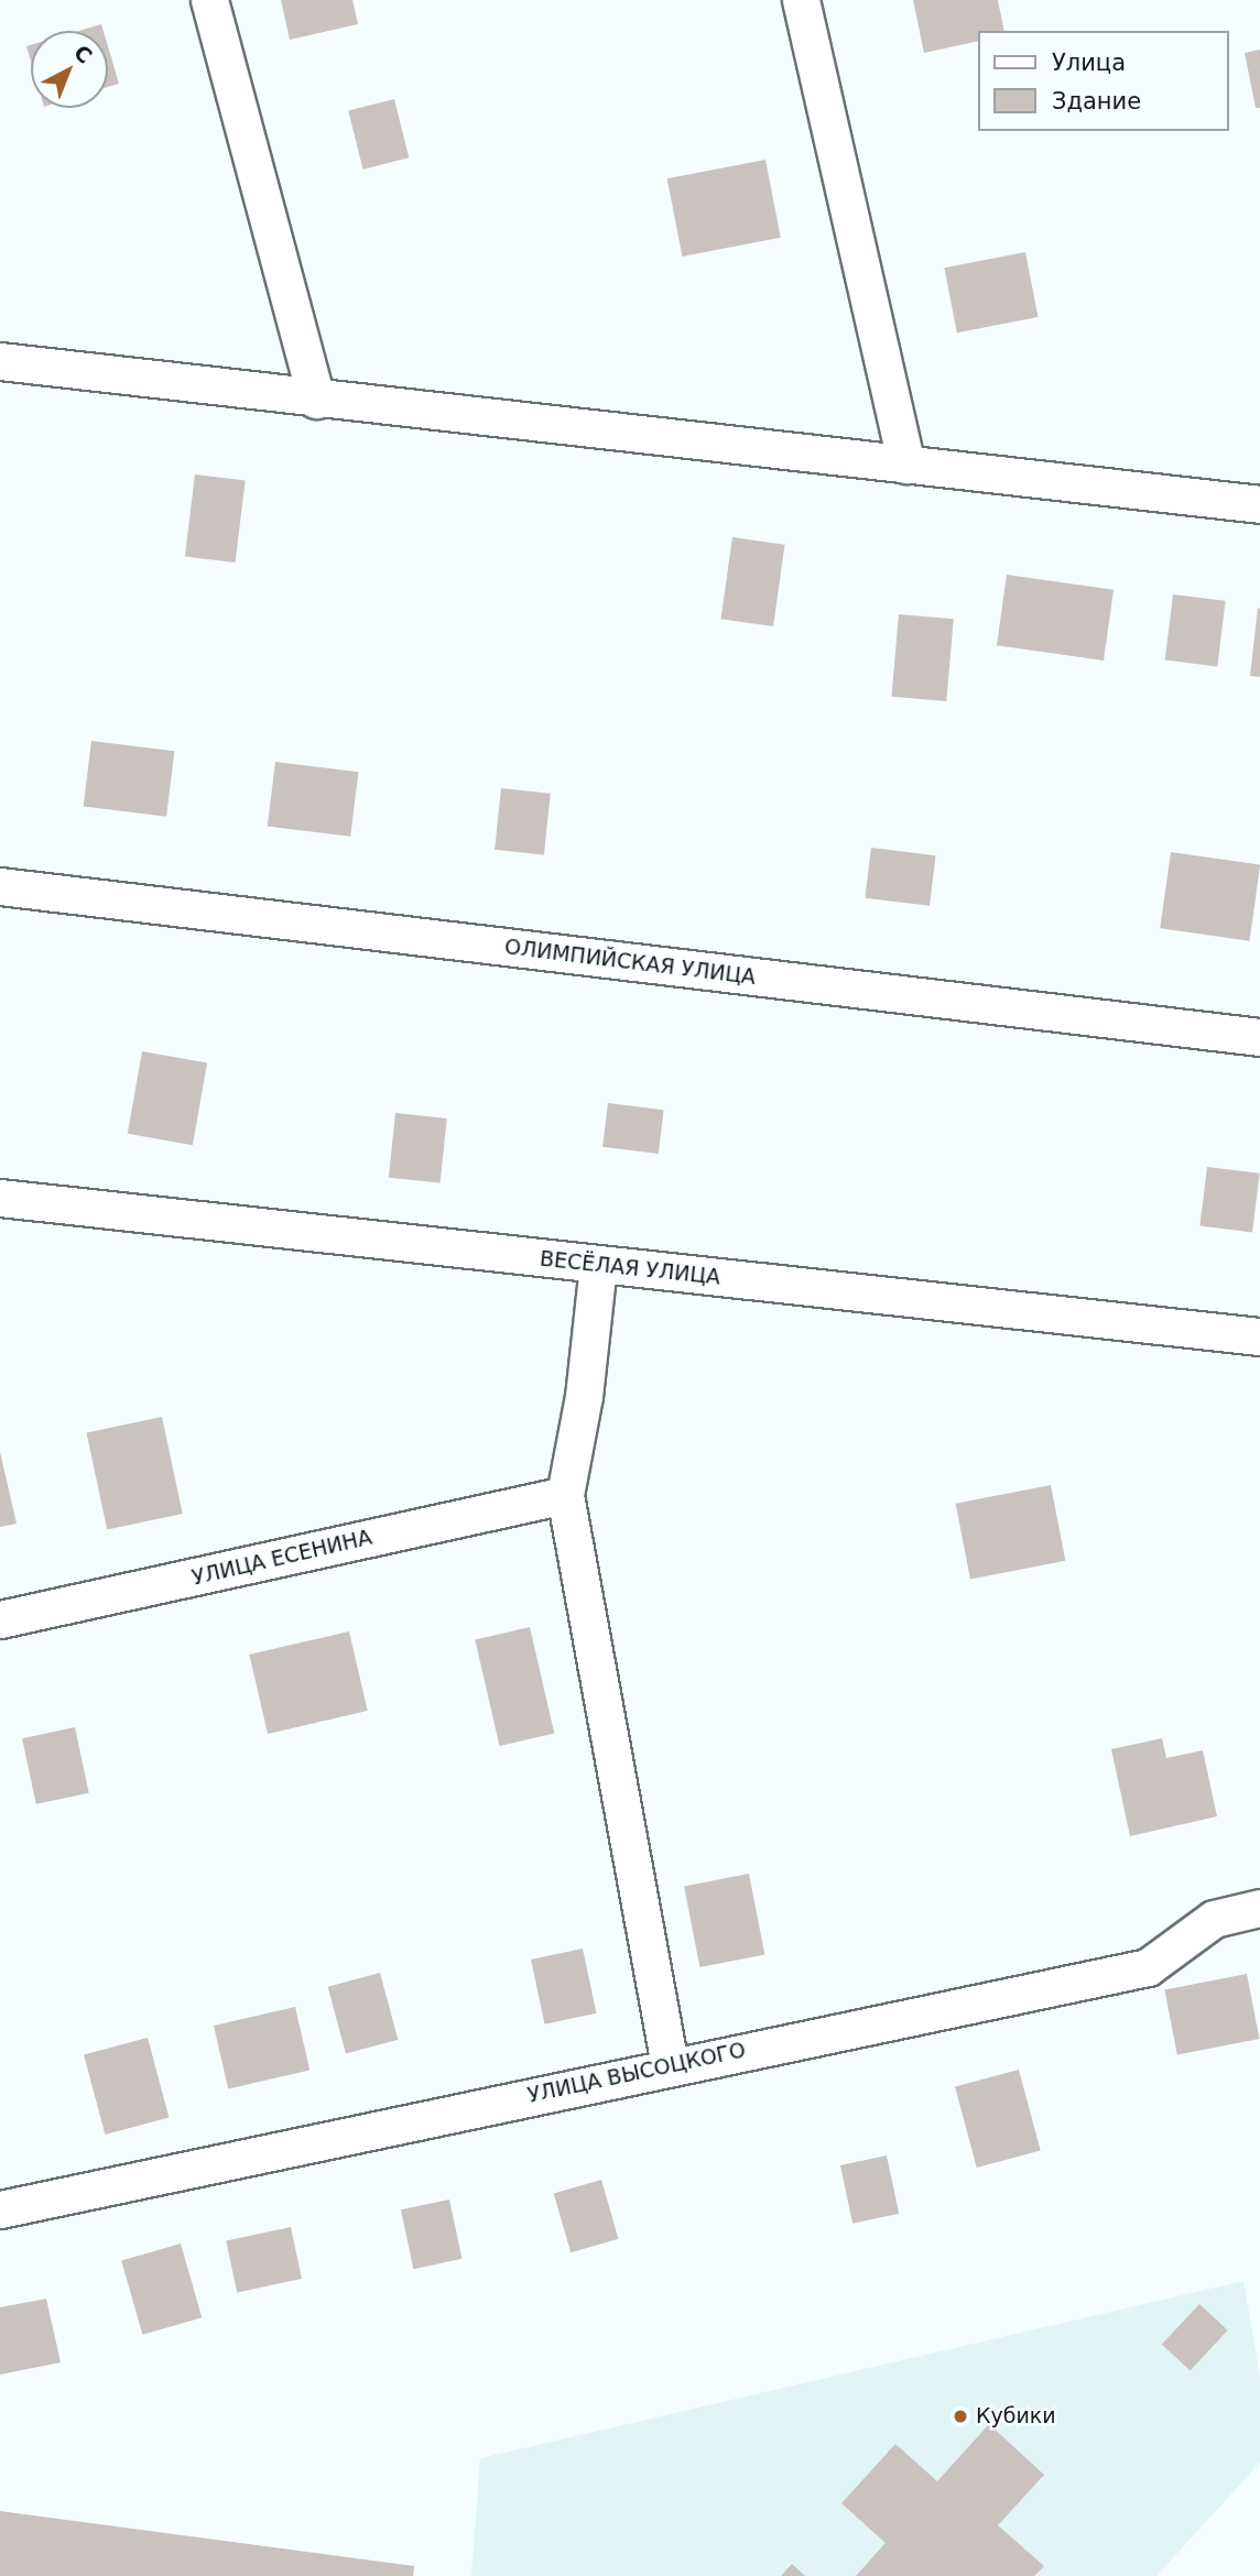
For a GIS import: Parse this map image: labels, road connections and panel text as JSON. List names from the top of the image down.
{
  "streets": {
    "street": [
      "ОЛИМПИЙСКАЯ УЛИЦА",
      "ВЕСЁЛАЯ УЛИЦА",
      "УЛИЦА ЕСЕНИНА",
      "УЛИЦА ВЫСОЦКОГО"
    ]
  },
  "places": ["Кубики"],
  "legend": ["Улица", "Здание"],
  "north": "top right"
}
